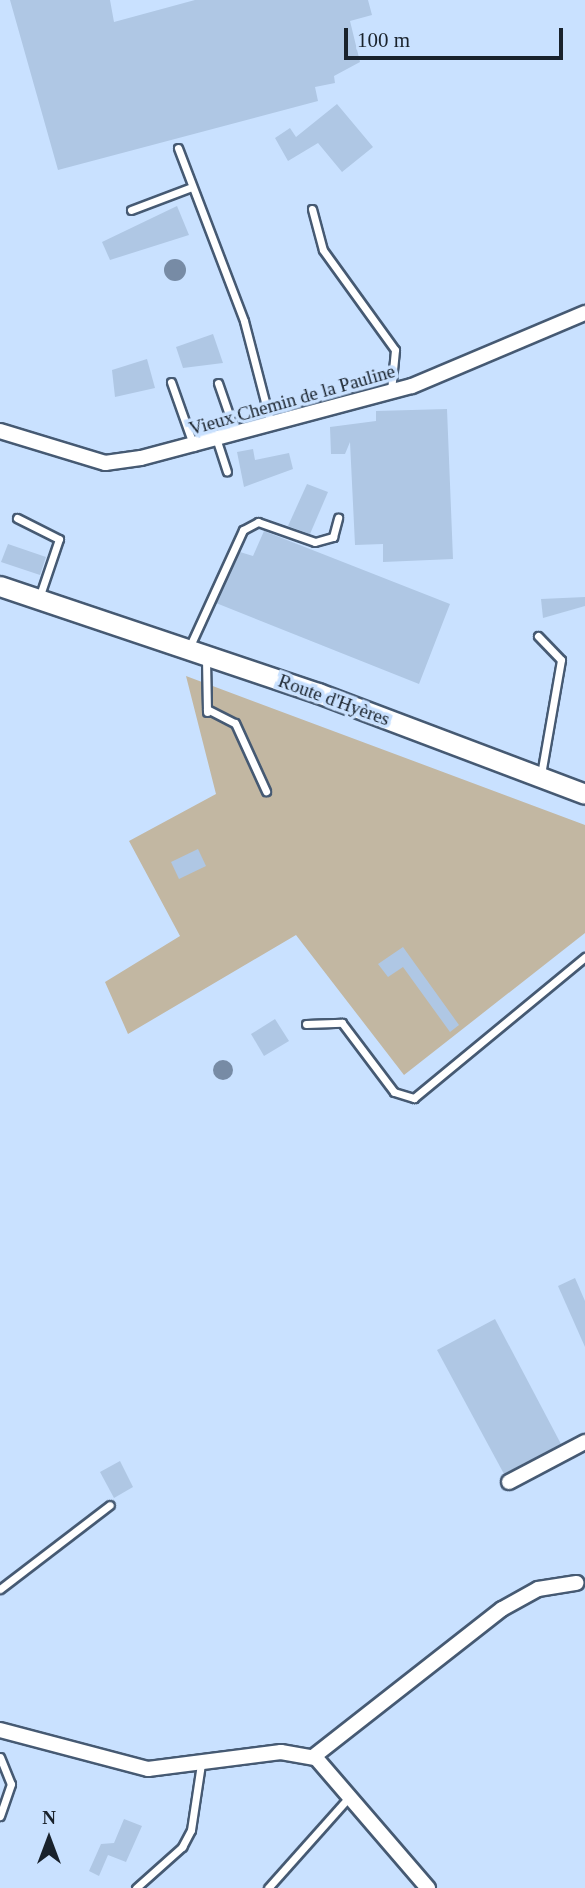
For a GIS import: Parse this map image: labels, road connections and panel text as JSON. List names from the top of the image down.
{
  "streets": {
    "main road": ["Route d'Hyères"],
    "street": ["Vieux Chemin de la Pauline"]
  },
  "scale_bar": "100 m",
  "north": "top"
}
